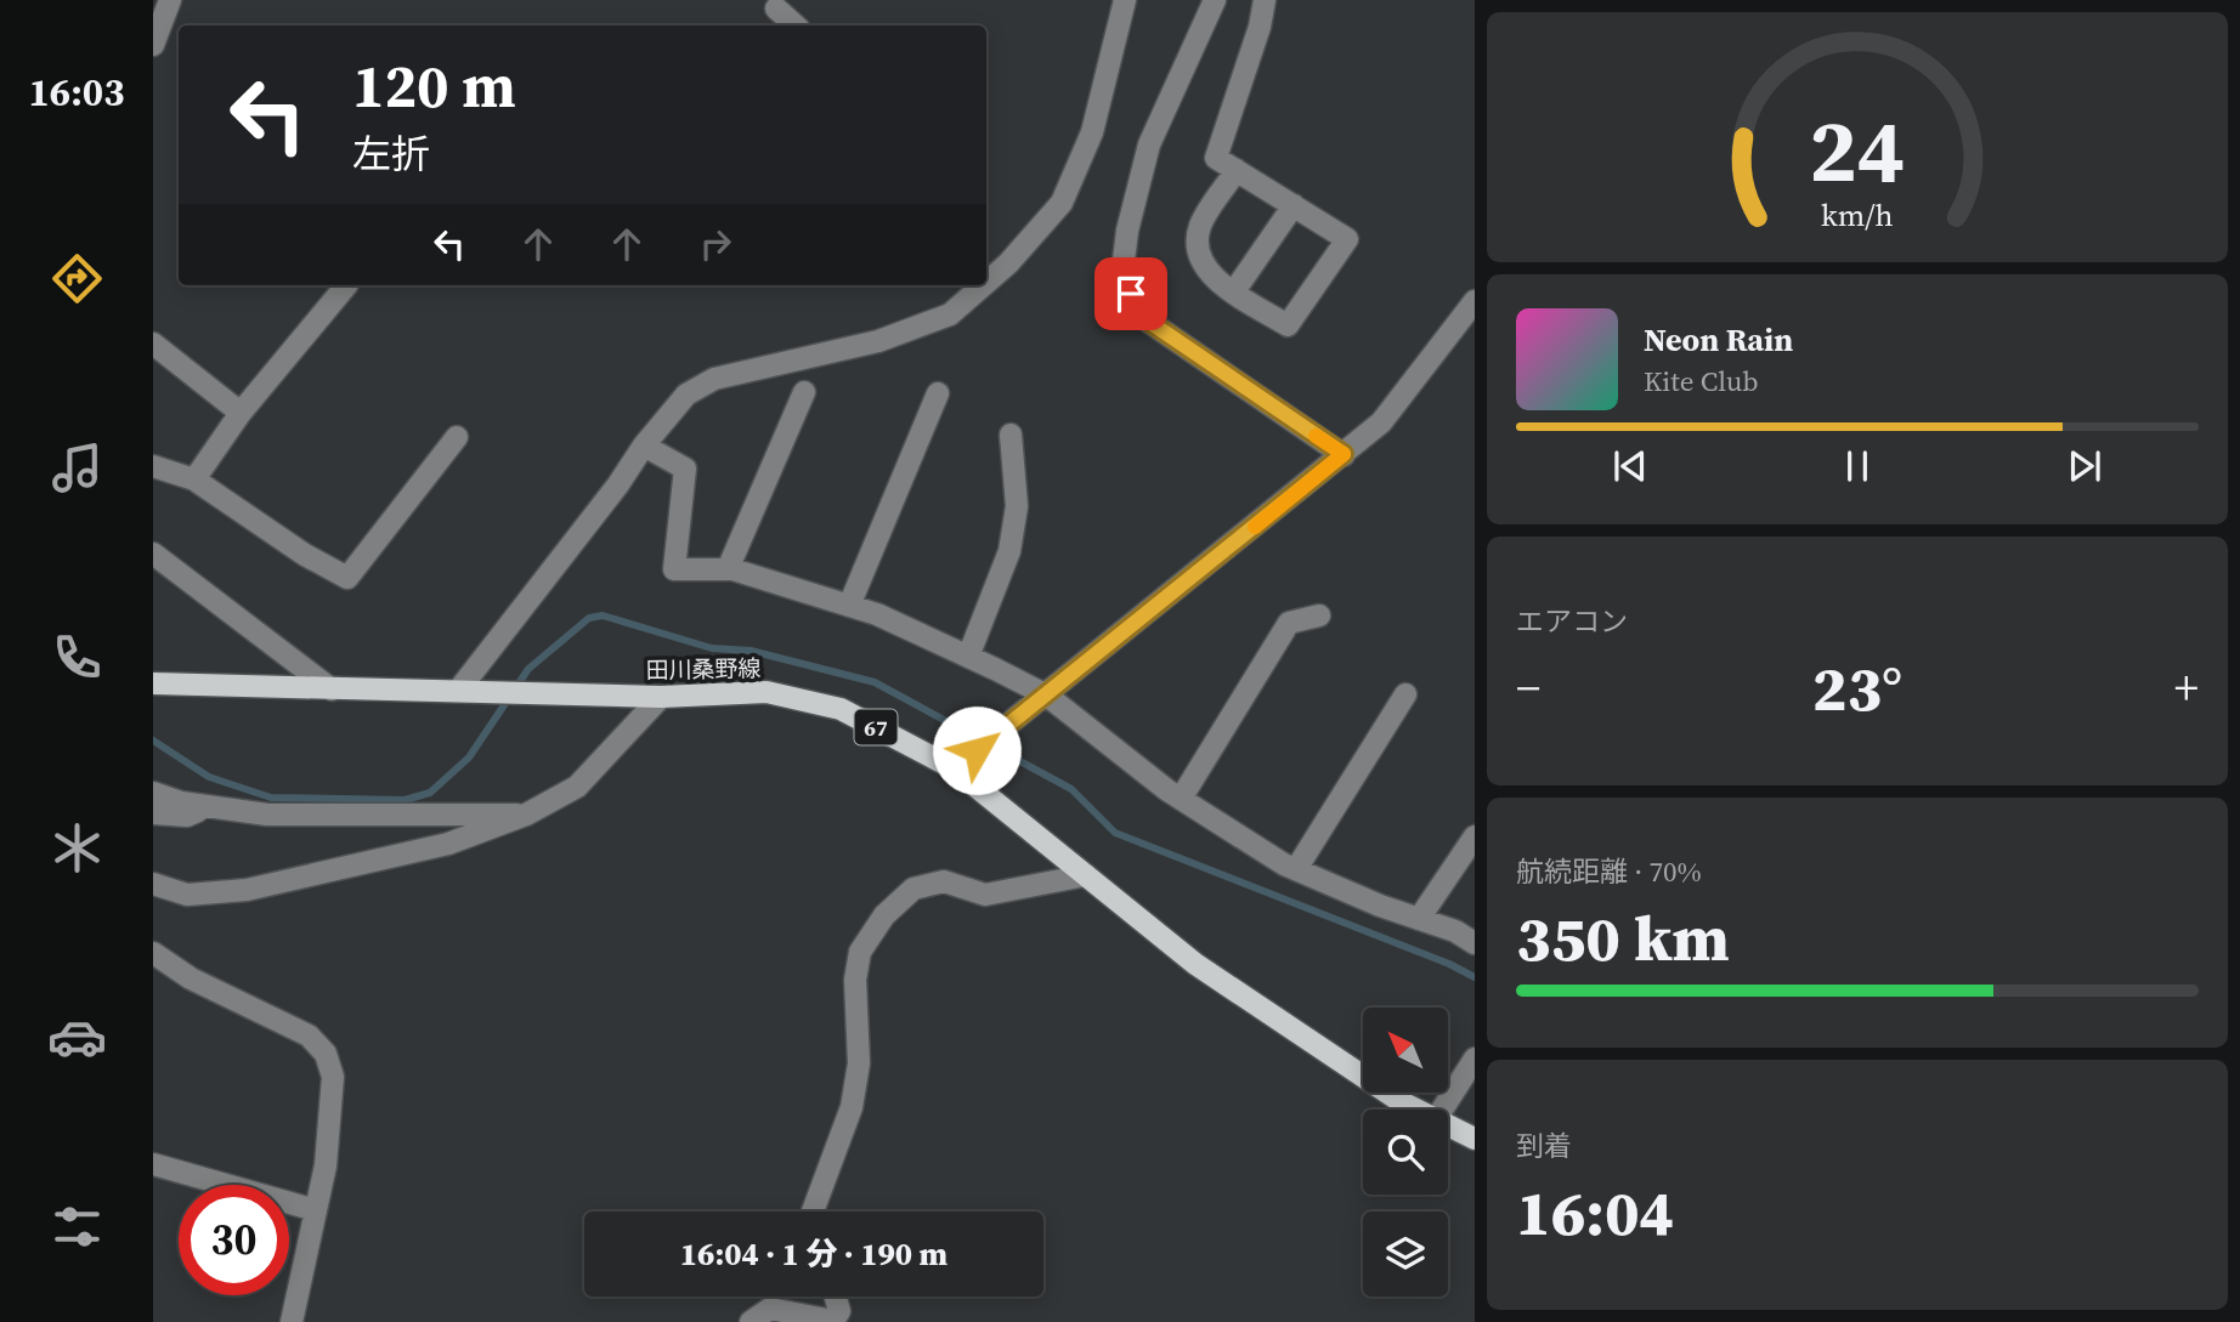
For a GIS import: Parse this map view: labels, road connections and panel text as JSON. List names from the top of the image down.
{
  "streets": {
    "main road": ["田川桑野線", "67"]
  },
  "north": "top left",
  "page": {
    "tabs": "16:03",
    "turn": ["120 m", "左折"],
    "song": ["Neon Rain", "Kite Club"],
    "tile": [
      "エアコン",
      ["航続距離 · 70%", "350 km"],
      ["到着", "16:04"]
    ],
    "heat": ["−", "23°", "+"],
    "limit": "30",
    "trip": "16:04 · 1 分 · 190 m",
    "gauge": ["24", "km/h"]
  }
}
